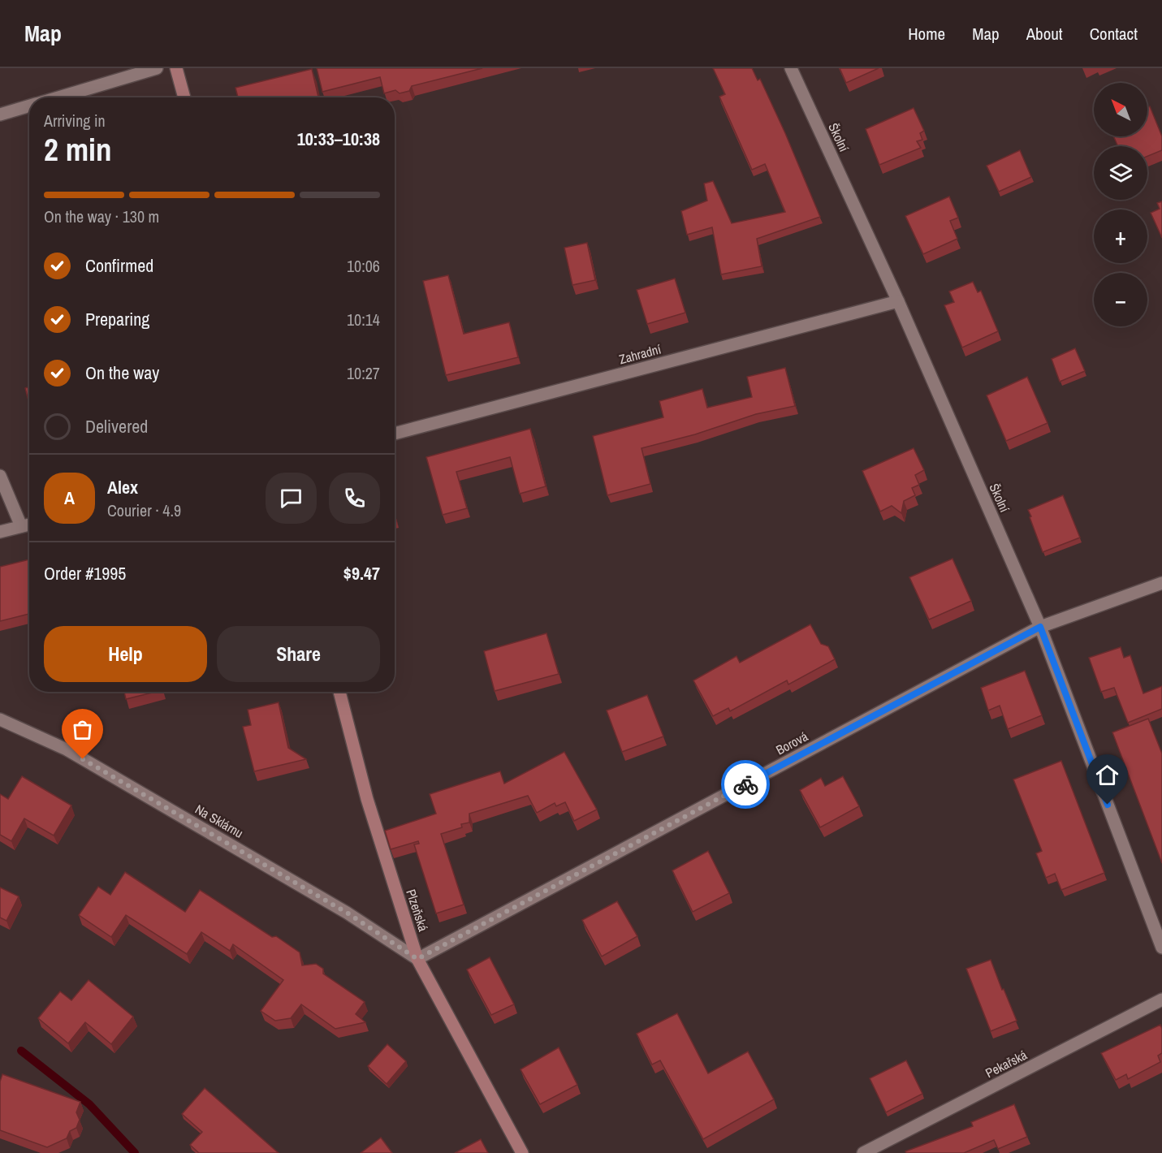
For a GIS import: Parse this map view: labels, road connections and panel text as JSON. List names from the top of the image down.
{
  "streets": {
    "main road": ["Plzeňská"],
    "street": [
      "Školní",
      "Zahradní",
      "Borová",
      "Na Sklárnu",
      "Pekařská"
    ]
  },
  "crossings": [
    ["Školní", "Zahradní"],
    ["Školní", "Borová"],
    ["Borová", "Na Sklárnu"],
    ["Borová", "Plzeňská"],
    ["Na Sklárnu", "Plzeňská"]
  ],
  "north": "top left",
  "page": {
    "header": "Map",
    "nav": [
      "Home",
      "Map",
      "About",
      "Contact"
    ],
    "map_buttons": ["+", "−"],
    "heading": ["2 min", "Arriving in", "10:33–10:38"],
    "panel": [
      "Alex",
      "Courier · 4.9",
      "Order #1995",
      "$9.47"
    ],
    "bar": "On the way · 130 m",
    "list": [
      ["Confirmed", "10:06"],
      ["Preparing", "10:14"],
      ["On the way", "10:27"],
      "Delivered"
    ],
    "round": "A",
    "buttons": ["Help", "Share"]
  }
}
